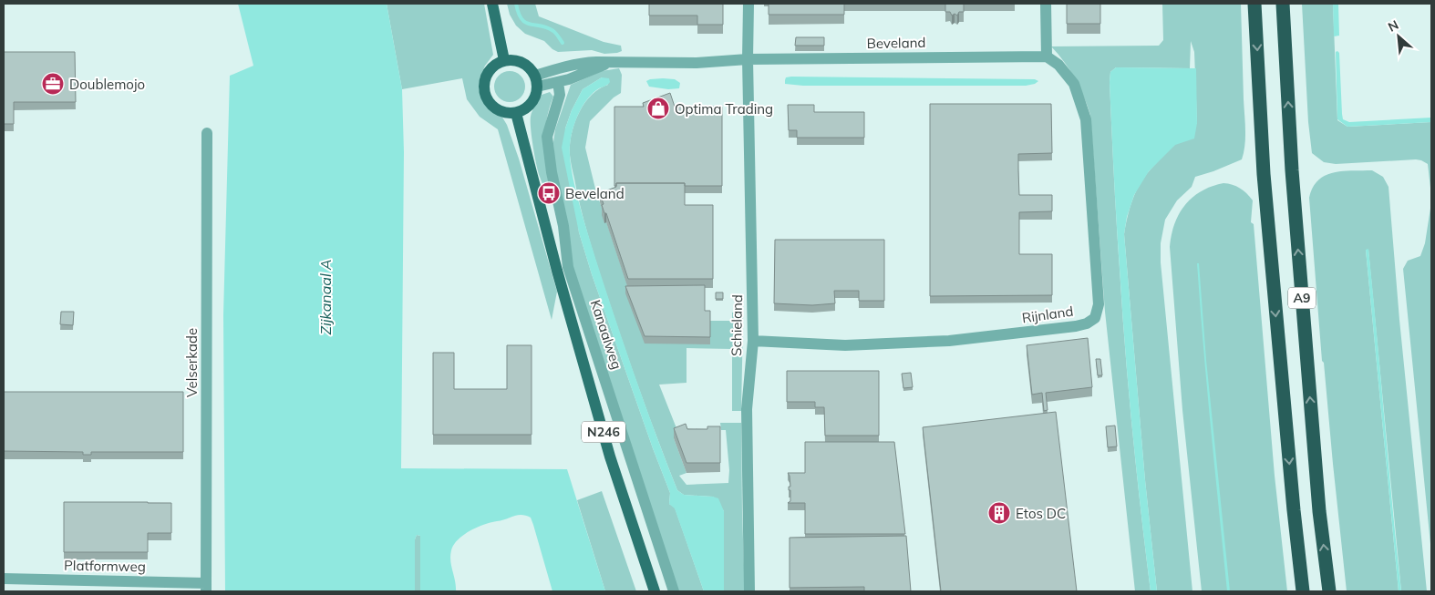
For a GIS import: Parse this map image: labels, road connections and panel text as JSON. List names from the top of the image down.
{
  "streets": {
    "highway": ["A9"],
    "main road": ["Kanaalweg", "N246"],
    "street": [
      "Beveland",
      "Rijnland",
      "Schieland",
      "Velserkade",
      "Platformweg"
    ]
  },
  "crossings": [
    ["Beveland", "Rijnland"],
    ["Beveland", "Schieland"],
    ["Beveland", "Kanaalweg"],
    ["Rijnland", "Schieland"],
    ["Velserkade", "Platformweg"]
  ],
  "water": ["Zijkanaal A"],
  "places": {
    "office": ["Doublemojo"],
    "shop": ["Optima Trading"],
    "bus stop": ["Beveland"],
    "building": ["Etos DC"]
  },
  "north": "top left"
}
